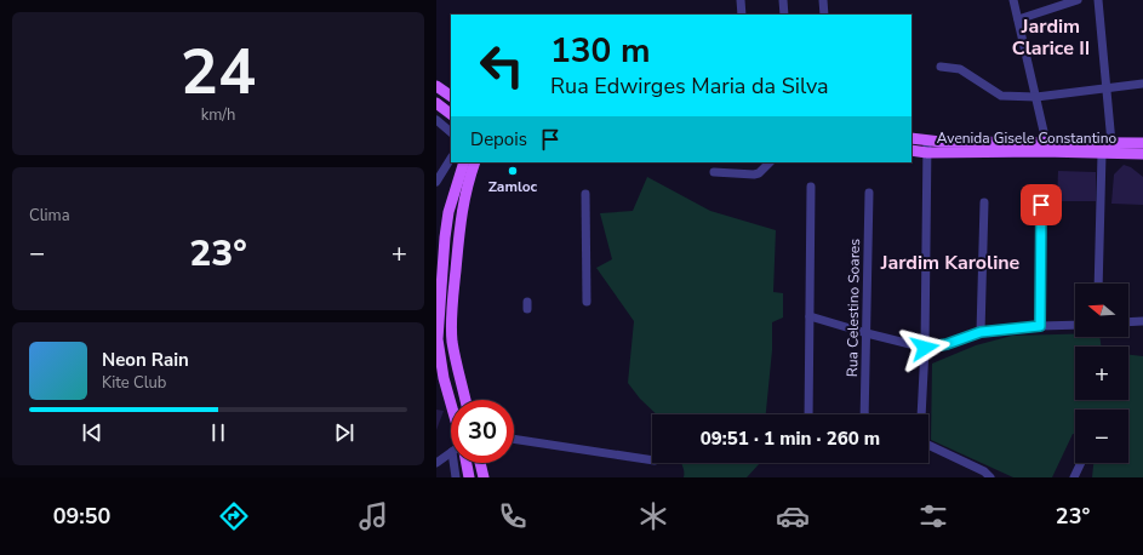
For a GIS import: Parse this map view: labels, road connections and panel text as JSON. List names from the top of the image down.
{
  "streets": {
    "main road": ["Avenida Gisele Constantino"],
    "street": ["Rua Celestino Soares"]
  },
  "districts": ["Jardim Clarice II", "Jardim Karoline"],
  "places": ["Zamloc"],
  "north": "left",
  "page": {
    "tile": [
      ["24", "km/h"],
      "Clima"
    ],
    "turn": ["130 m", "Rua Edwirges Maria da Silva"],
    "then": "Depois",
    "heat": ["−", "23°", "+"],
    "map_buttons": ["+", "−"],
    "song": ["Neon Rain", "Kite Club"],
    "limit": "30",
    "trip": "09:51 · 1 min · 260 m",
    "tabs": ["09:50", "23°"]
  }
}
